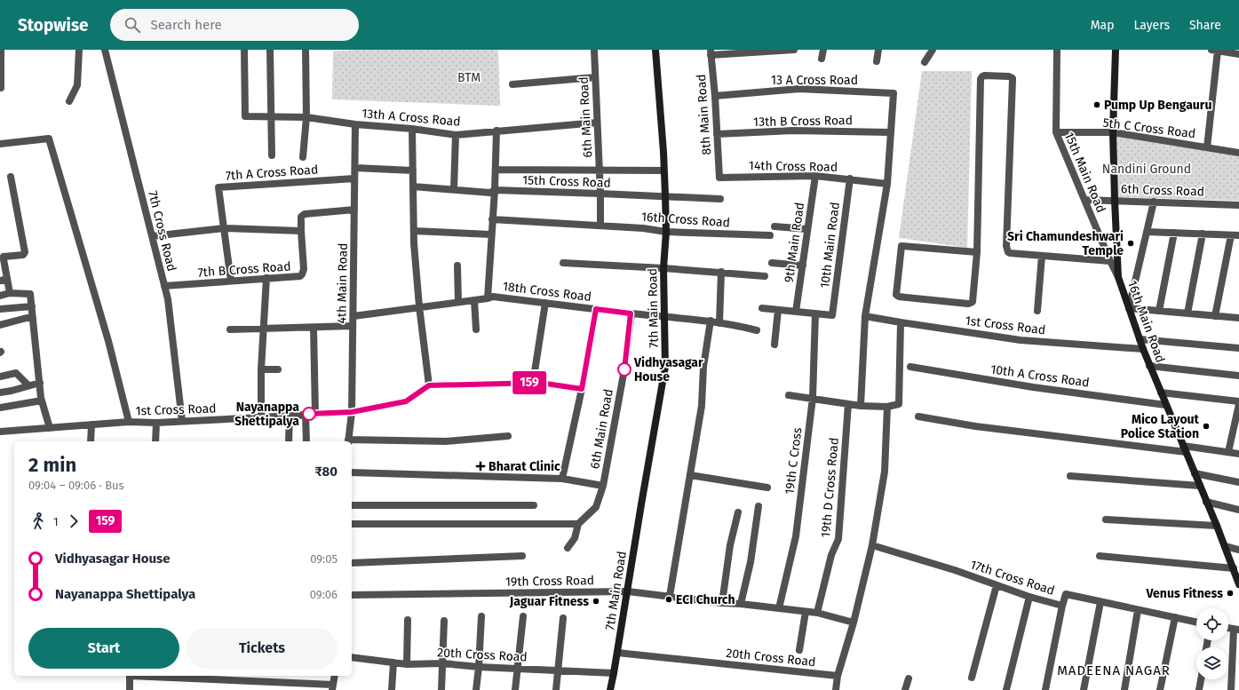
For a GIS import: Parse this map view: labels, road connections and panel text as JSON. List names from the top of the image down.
{
  "streets": {
    "street": [
      "13 A Cross Road",
      "8th Main Road",
      "13th A Cross Road",
      "6th Main Road",
      "13th B Cross Road",
      "5th C Cross Road",
      "14th Cross Road",
      "7th A Cross Road",
      "15th Main Road",
      "15th Cross Road",
      "6th Cross Road",
      "16th Cross Road",
      "7th Cross Road",
      "9th Main Road",
      "10th Main Road",
      "7th B Cross Road",
      "4th Main Road",
      "18th Cross Road",
      "7th Main Road",
      "16th Main Road",
      "1st Cross Road",
      "10th A Cross Road",
      "19th C Cross",
      "19th D Cross Road",
      "17th Cross Road",
      "19th Cross Road",
      "20th Cross Road"
    ]
  },
  "crossings": [
    ["13 A Cross Road", "8th Main Road"],
    ["13 A Cross Road", "13th B Cross Road"],
    ["8th Main Road", "13th B Cross Road"],
    ["8th Main Road", "14th Cross Road"],
    ["13th A Cross Road", "6th Main Road"],
    ["13th A Cross Road", "4th Main Road"],
    ["6th Main Road", "15th Cross Road"],
    ["6th Main Road", "16th Cross Road"],
    ["6th Main Road", "18th Cross Road"],
    ["5th C Cross Road", "15th Main Road"],
    ["5th C Cross Road", "16th Main Road"],
    ["14th Cross Road", "9th Main Road"],
    ["14th Cross Road", "10th Main Road"],
    ["7th A Cross Road", "4th Main Road"],
    ["15th Main Road", "6th Cross Road"],
    ["15th Main Road", "16th Main Road"],
    ["15th Cross Road", "7th Main Road"],
    ["6th Cross Road", "16th Main Road"],
    ["16th Cross Road", "7th Main Road"],
    ["7th Cross Road", "7th B Cross Road"],
    ["7th Cross Road", "1st Cross Road"],
    ["10th Main Road", "19th C Cross"],
    ["4th Main Road", "18th Cross Road"],
    ["4th Main Road", "1st Cross Road"],
    ["18th Cross Road", "7th Main Road"],
    ["7th Main Road", "19th Cross Road"],
    ["7th Main Road", "20th Cross Road"],
    ["16th Main Road", "1st Cross Road"],
    ["16th Main Road", "10th A Cross Road"],
    ["19th C Cross", "19th Cross Road"],
    ["19th D Cross Road", "19th Cross Road"]
  ],
  "districts": ["MADEENA NAGAR"],
  "parks": ["BTM", "Nandini Ground"],
  "places": {
    "other": [
      "Pump Up Bengauru",
      "Sri Chamundeshwari Temple",
      "Vidhyasagar House",
      "Nayanappa Shettipalya",
      "Mico Layout Police Station",
      "Venus Fitness",
      "ECI Church",
      "Jaguar Fitness"
    ],
    "health": ["Bharat Clinic"]
  },
  "lines": ["bus line 159"],
  "page": {
    "header": "Stopwise",
    "search": "Search here",
    "nav": ["Map", "Layers", "Share"],
    "on_map": "159",
    "heading": ["2 min", "09:04 – 09:06 · Bus", "₹80"],
    "legs": ["1", "159"],
    "list": [
      {
        "name": "Vidhyasagar House",
        "value": "09:05"
      },
      {
        "name": "Nayanappa Shettipalya",
        "value": "09:06"
      }
    ],
    "buttons": ["Start", "Tickets"]
  }
}
